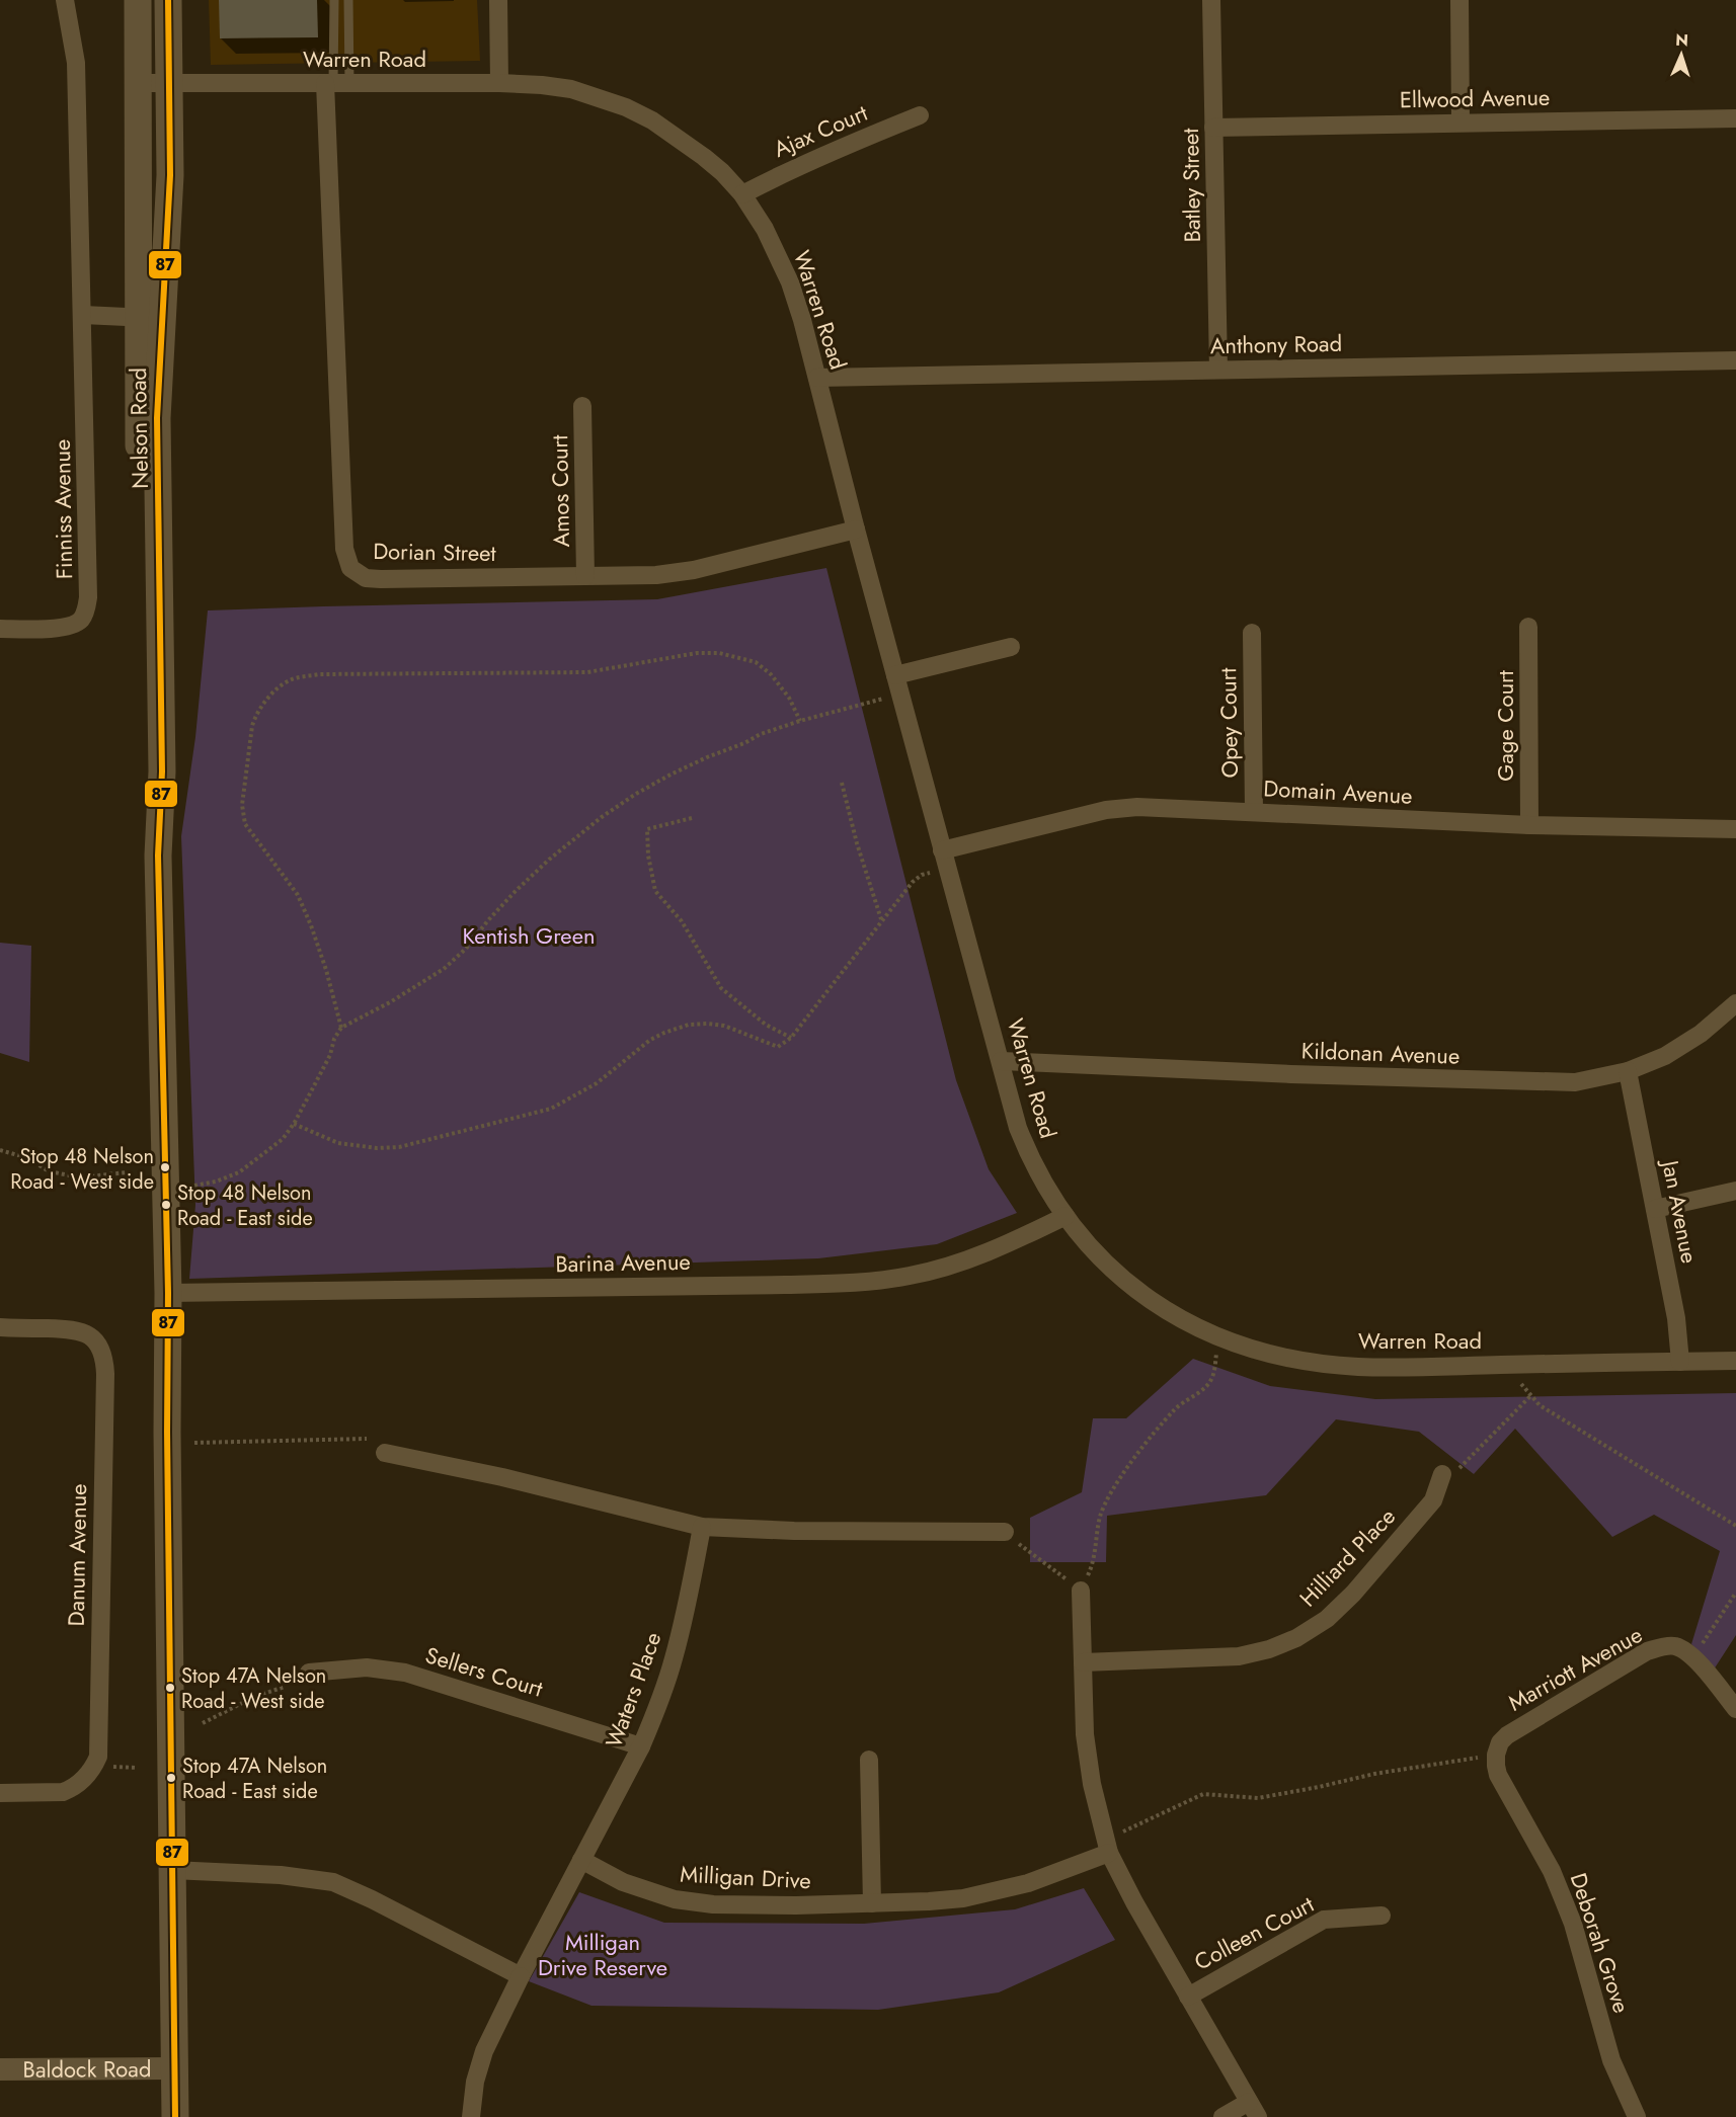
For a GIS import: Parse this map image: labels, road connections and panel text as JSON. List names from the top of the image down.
{
  "streets": {
    "main road": ["Nelson Road"],
    "street": [
      "Warren Road",
      "Ellwood Avenue",
      "Ajax Court",
      "Batley Street",
      "Anthony Road",
      "Amos Court",
      "Finniss Avenue",
      "Dorian Street",
      "Opey Court",
      "Gage Court",
      "Domain Avenue",
      "Kildonan Avenue",
      "Jan Avenue",
      "Barina Avenue",
      "Danum Avenue",
      "Hilliard Place",
      "Marriott Avenue",
      "Sellers Court",
      "Waters Place",
      "Milligan Drive",
      "Colleen Court",
      "Deborah Grove",
      "Baldock Road"
    ]
  },
  "crossings": [
    ["Warren Road", "Ajax Court"],
    ["Warren Road", "Anthony Road"],
    ["Warren Road", "Nelson Road"],
    ["Warren Road", "Dorian Street"],
    ["Warren Road", "Domain Avenue"],
    ["Warren Road", "Kildonan Avenue"],
    ["Warren Road", "Jan Avenue"],
    ["Warren Road", "Barina Avenue"],
    ["Ellwood Avenue", "Batley Street"],
    ["Batley Street", "Anthony Road"],
    ["Nelson Road", "Barina Avenue"],
    ["Nelson Road", "Baldock Road"],
    ["Amos Court", "Dorian Street"],
    ["Opey Court", "Domain Avenue"],
    ["Gage Court", "Domain Avenue"],
    ["Kildonan Avenue", "Jan Avenue"],
    ["Marriott Avenue", "Deborah Grove"],
    ["Sellers Court", "Waters Place"],
    ["Waters Place", "Milligan Drive"]
  ],
  "parks": ["Kentish Green", "Milligan Drive Reserve"],
  "places": [
    "Stop 48 Nelson Road - West side",
    "Stop 48 Nelson Road - East side",
    "Stop 47A Nelson Road - West side",
    "Stop 47A Nelson Road - East side"
  ],
  "lines": ["transit line 87"],
  "north": "top"
}
